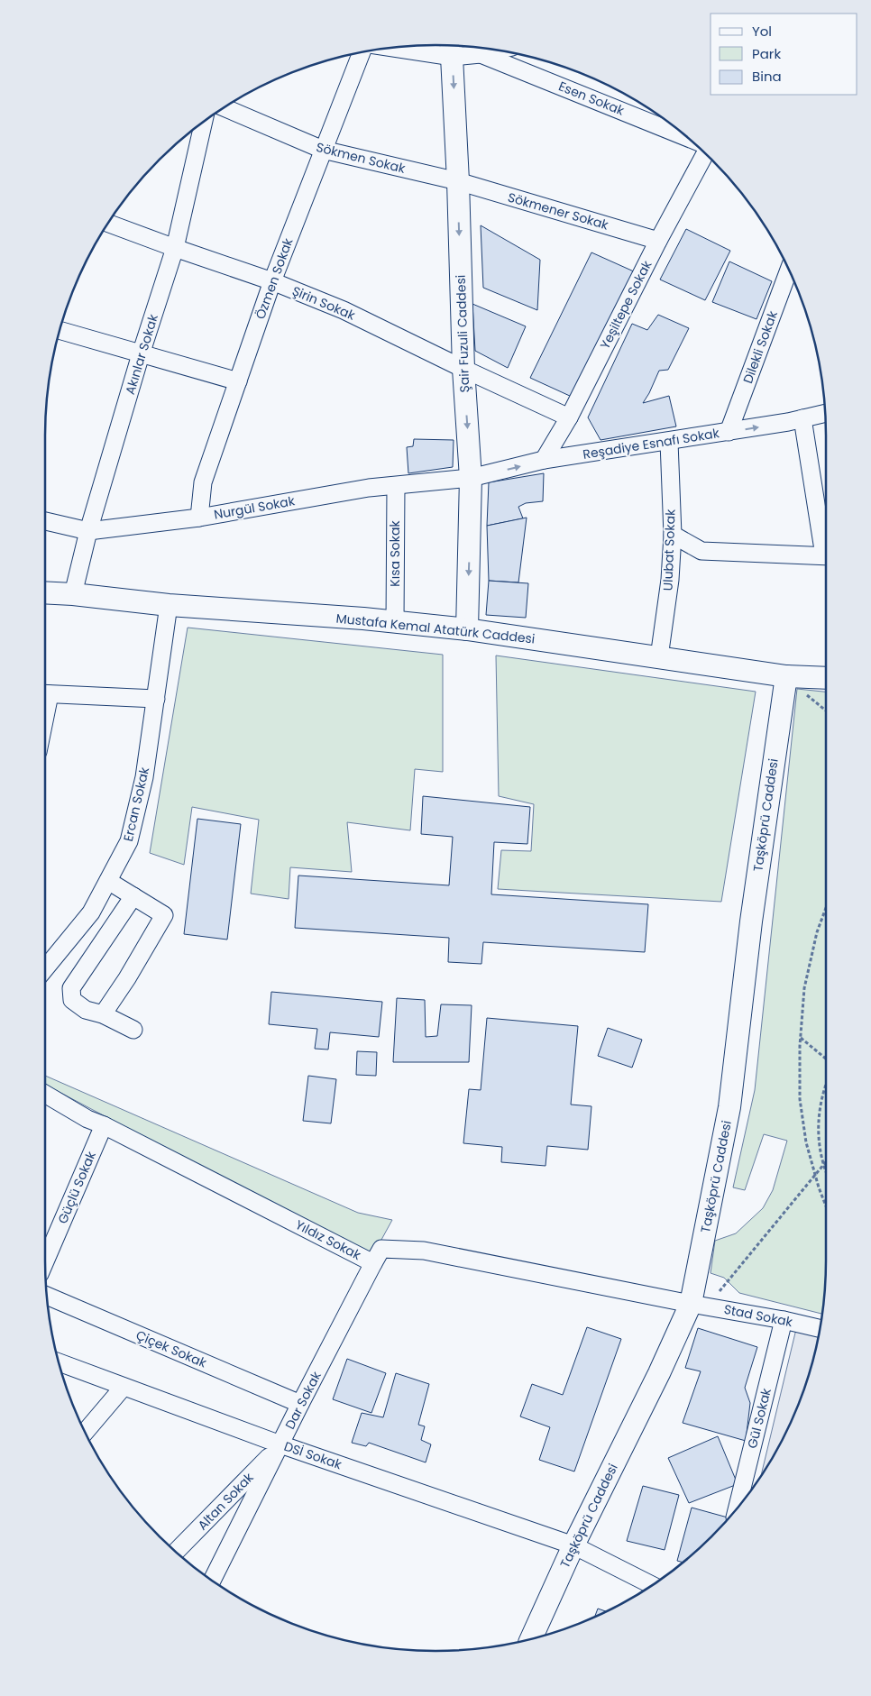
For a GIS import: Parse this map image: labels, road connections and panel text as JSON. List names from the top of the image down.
{
  "streets": {
    "main road": ["Şair Fuzuli Caddesi", "Mustafa Kemal Atatürk Caddesi", "Taşköprü Caddesi"],
    "street": [
      "Esen Sokak",
      "Sökmen Sokak",
      "Sökmener Sokak",
      "Özmen Sokak",
      "Şirin Sokak",
      "Yeşiltepe Sokak",
      "Dilekli Sokak",
      "Akınlar Sokak",
      "Reşadiye Esnafı Sokak",
      "Nurgül Sokak",
      "Ulubat Sokak",
      "Kısa Sokak",
      "Ercan Sokak",
      "Güçlü Sokak",
      "Yıldız Sokak",
      "Stad Sokak",
      "Çiçek Sokak",
      "Dar Sokak",
      "Gül Sokak",
      "DSİ Sokak",
      "Altan Sokak"
    ]
  },
  "crossings": [
    ["Sökmen Sokak", "Sökmener Sokak"],
    ["Sökmen Sokak", "Özmen Sokak"],
    ["Sökmen Sokak", "Şair Fuzuli Caddesi"],
    ["Sökmener Sokak", "Yeşiltepe Sokak"],
    ["Sökmener Sokak", "Şair Fuzuli Caddesi"],
    ["Özmen Sokak", "Şirin Sokak"],
    ["Özmen Sokak", "Nurgül Sokak"],
    ["Şirin Sokak", "Yeşiltepe Sokak"],
    ["Şirin Sokak", "Şair Fuzuli Caddesi"],
    ["Şirin Sokak", "Akınlar Sokak"],
    ["Yeşiltepe Sokak", "Reşadiye Esnafı Sokak"],
    ["Şair Fuzuli Caddesi", "Reşadiye Esnafı Sokak"],
    ["Şair Fuzuli Caddesi", "Nurgül Sokak"],
    ["Şair Fuzuli Caddesi", "Mustafa Kemal Atatürk Caddesi"],
    ["Dilekli Sokak", "Reşadiye Esnafı Sokak"],
    ["Akınlar Sokak", "Nurgül Sokak"],
    ["Akınlar Sokak", "Mustafa Kemal Atatürk Caddesi"],
    ["Reşadiye Esnafı Sokak", "Nurgül Sokak"],
    ["Reşadiye Esnafı Sokak", "Ulubat Sokak"],
    ["Nurgül Sokak", "Kısa Sokak"],
    ["Ulubat Sokak", "Mustafa Kemal Atatürk Caddesi"],
    ["Kısa Sokak", "Mustafa Kemal Atatürk Caddesi"],
    ["Mustafa Kemal Atatürk Caddesi", "Ercan Sokak"],
    ["Mustafa Kemal Atatürk Caddesi", "Taşköprü Caddesi"],
    ["Taşköprü Caddesi", "Yıldız Sokak"],
    ["Taşköprü Caddesi", "Stad Sokak"],
    ["Taşköprü Caddesi", "DSİ Sokak"],
    ["Güçlü Sokak", "Yıldız Sokak"],
    ["Yıldız Sokak", "Stad Sokak"],
    ["Yıldız Sokak", "Dar Sokak"],
    ["Stad Sokak", "Gül Sokak"],
    ["Çiçek Sokak", "Dar Sokak"],
    ["Dar Sokak", "DSİ Sokak"],
    ["Dar Sokak", "Altan Sokak"],
    ["DSİ Sokak", "Altan Sokak"]
  ],
  "one_way": ["Şair Fuzuli Caddesi"],
  "legend": ["Yol", "Park", "Bina"]
}
